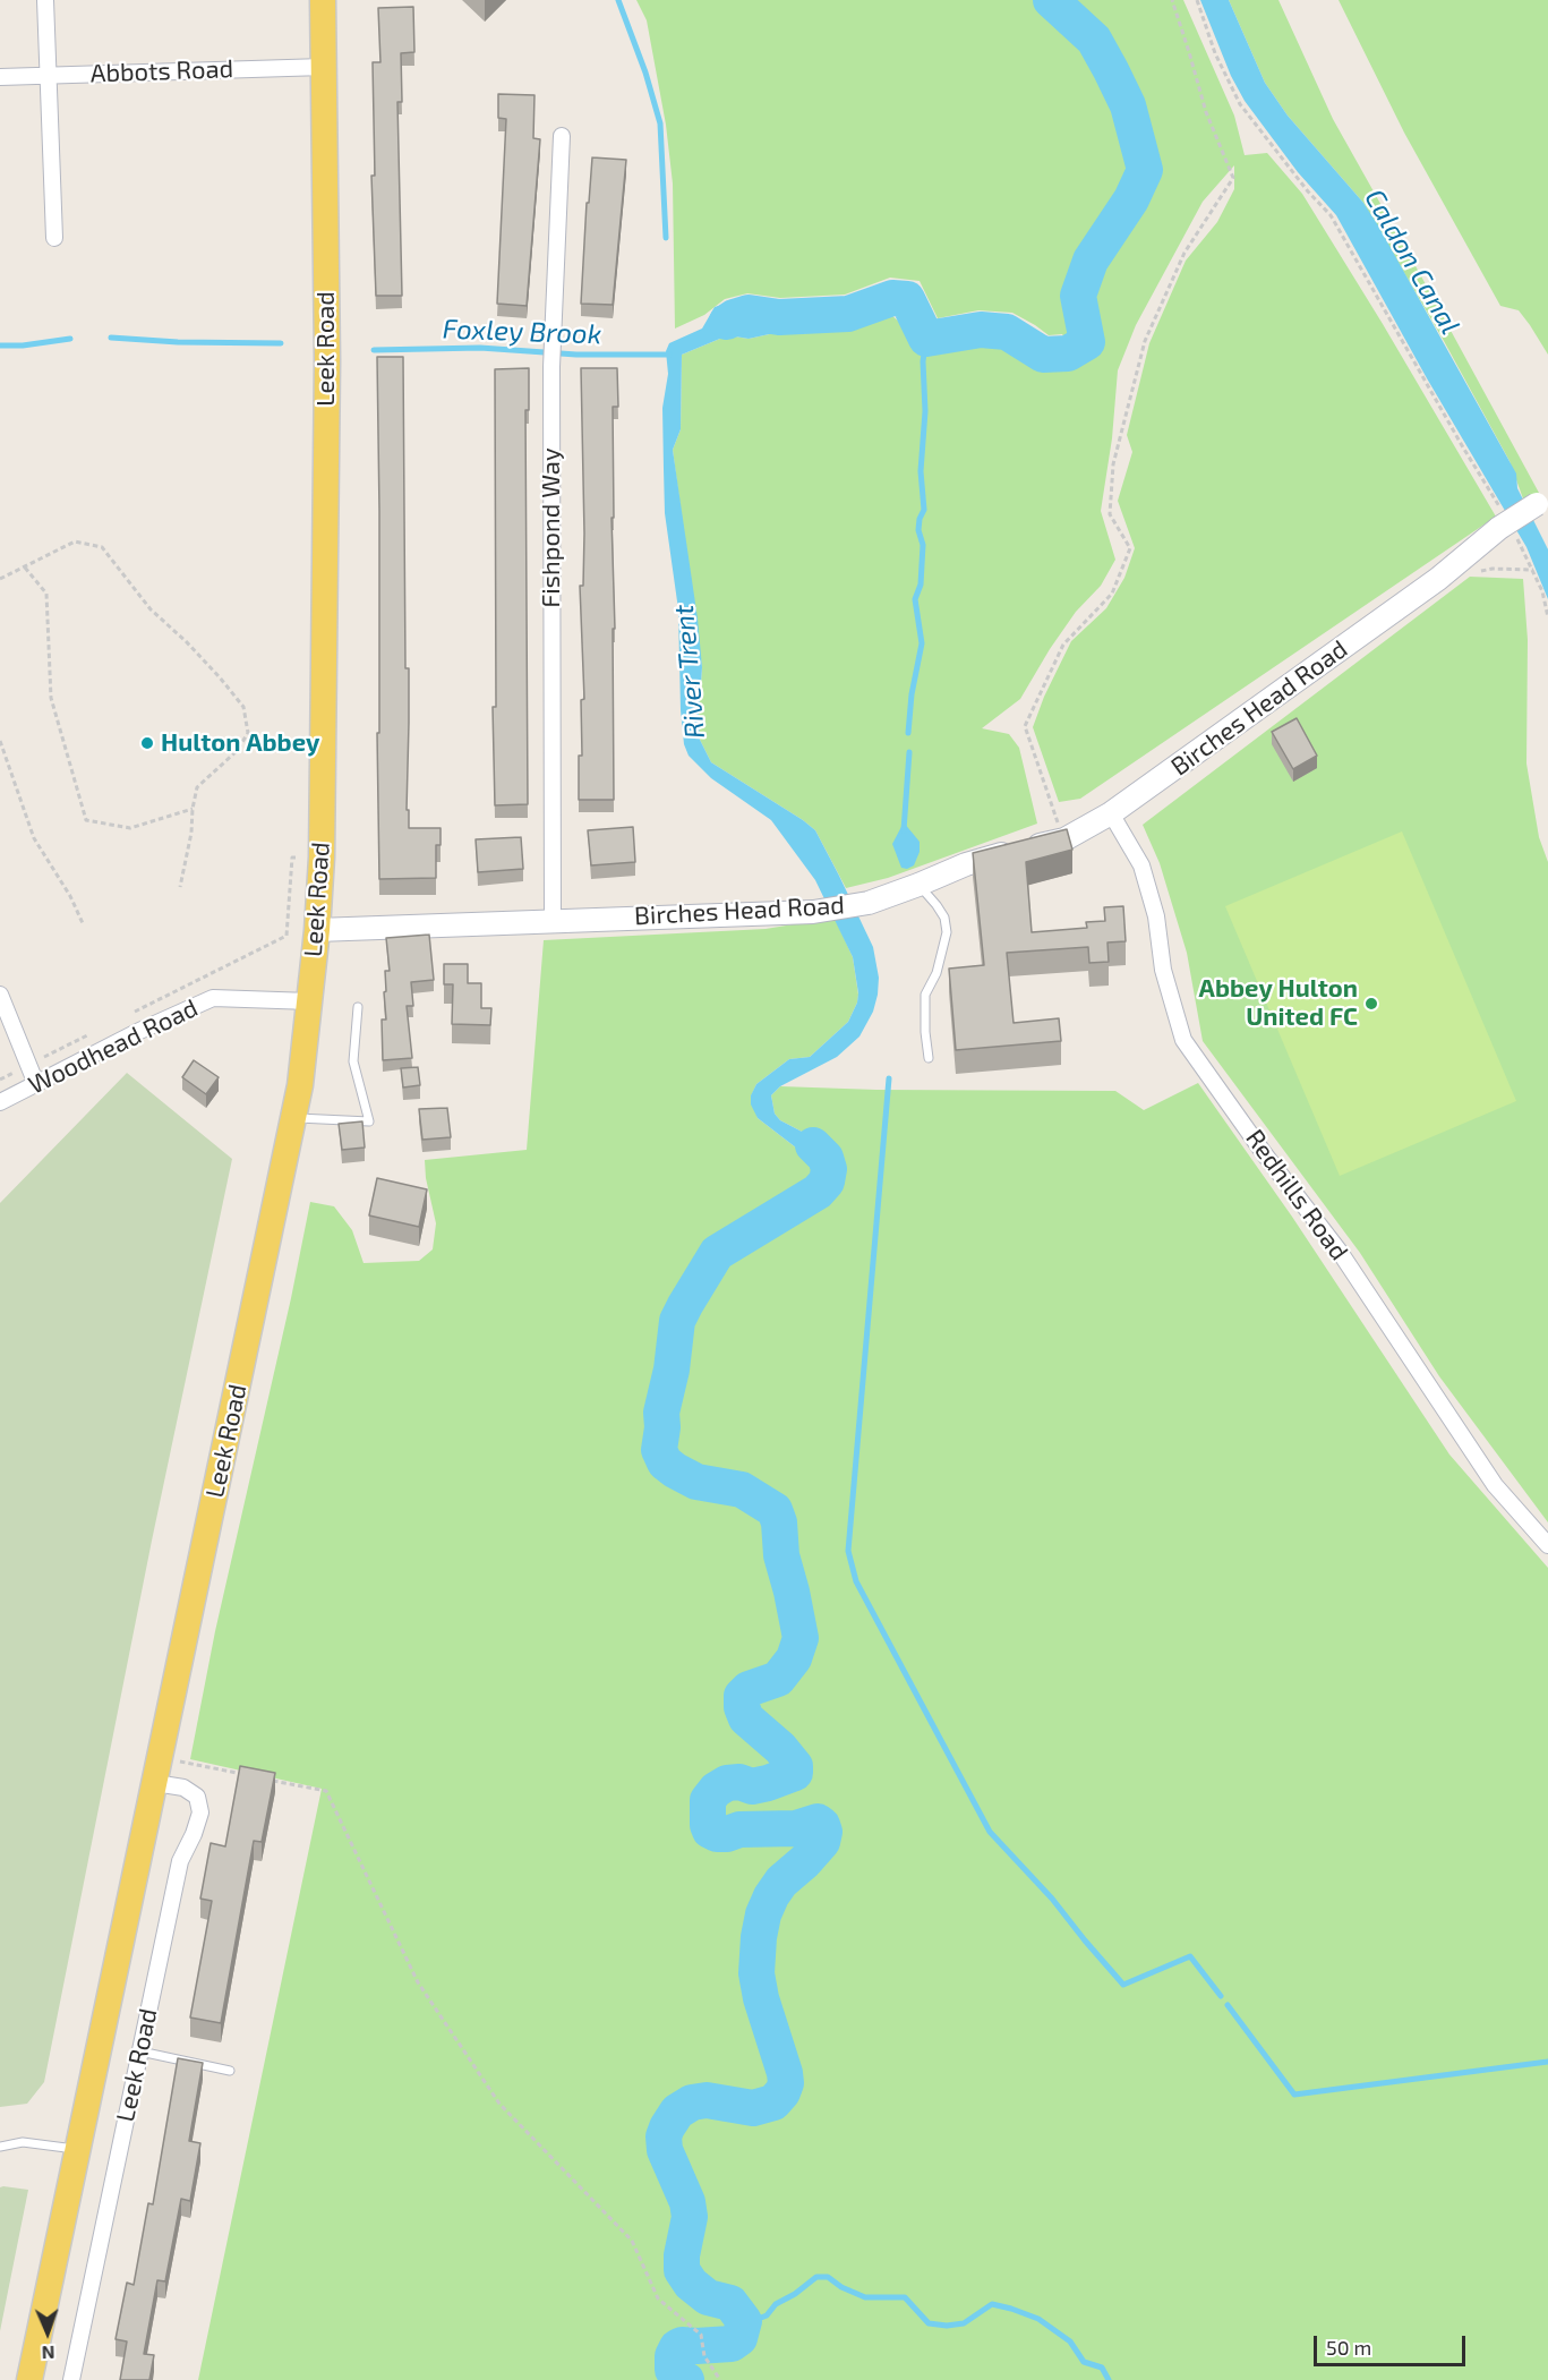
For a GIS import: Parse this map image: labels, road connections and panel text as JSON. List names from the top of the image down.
{
  "streets": {
    "main road": ["Leek Road"],
    "street": [
      "Abbots Road",
      "Fishpond Way",
      "Birches Head Road",
      "Woodhead Road",
      "Redhills Road"
    ]
  },
  "crossings": [
    ["Abbots Road", "Leek Road"],
    ["Leek Road", "Birches Head Road"],
    ["Leek Road", "Woodhead Road"],
    ["Fishpond Way", "Birches Head Road"],
    ["Birches Head Road", "Redhills Road"]
  ],
  "water": ["Caldon Canal", "Foxley Brook", "River Trent"],
  "places": ["Hulton Abbey", "Abbey Hulton United FC"],
  "scale_bar": "50 m",
  "north": "bottom"
}
